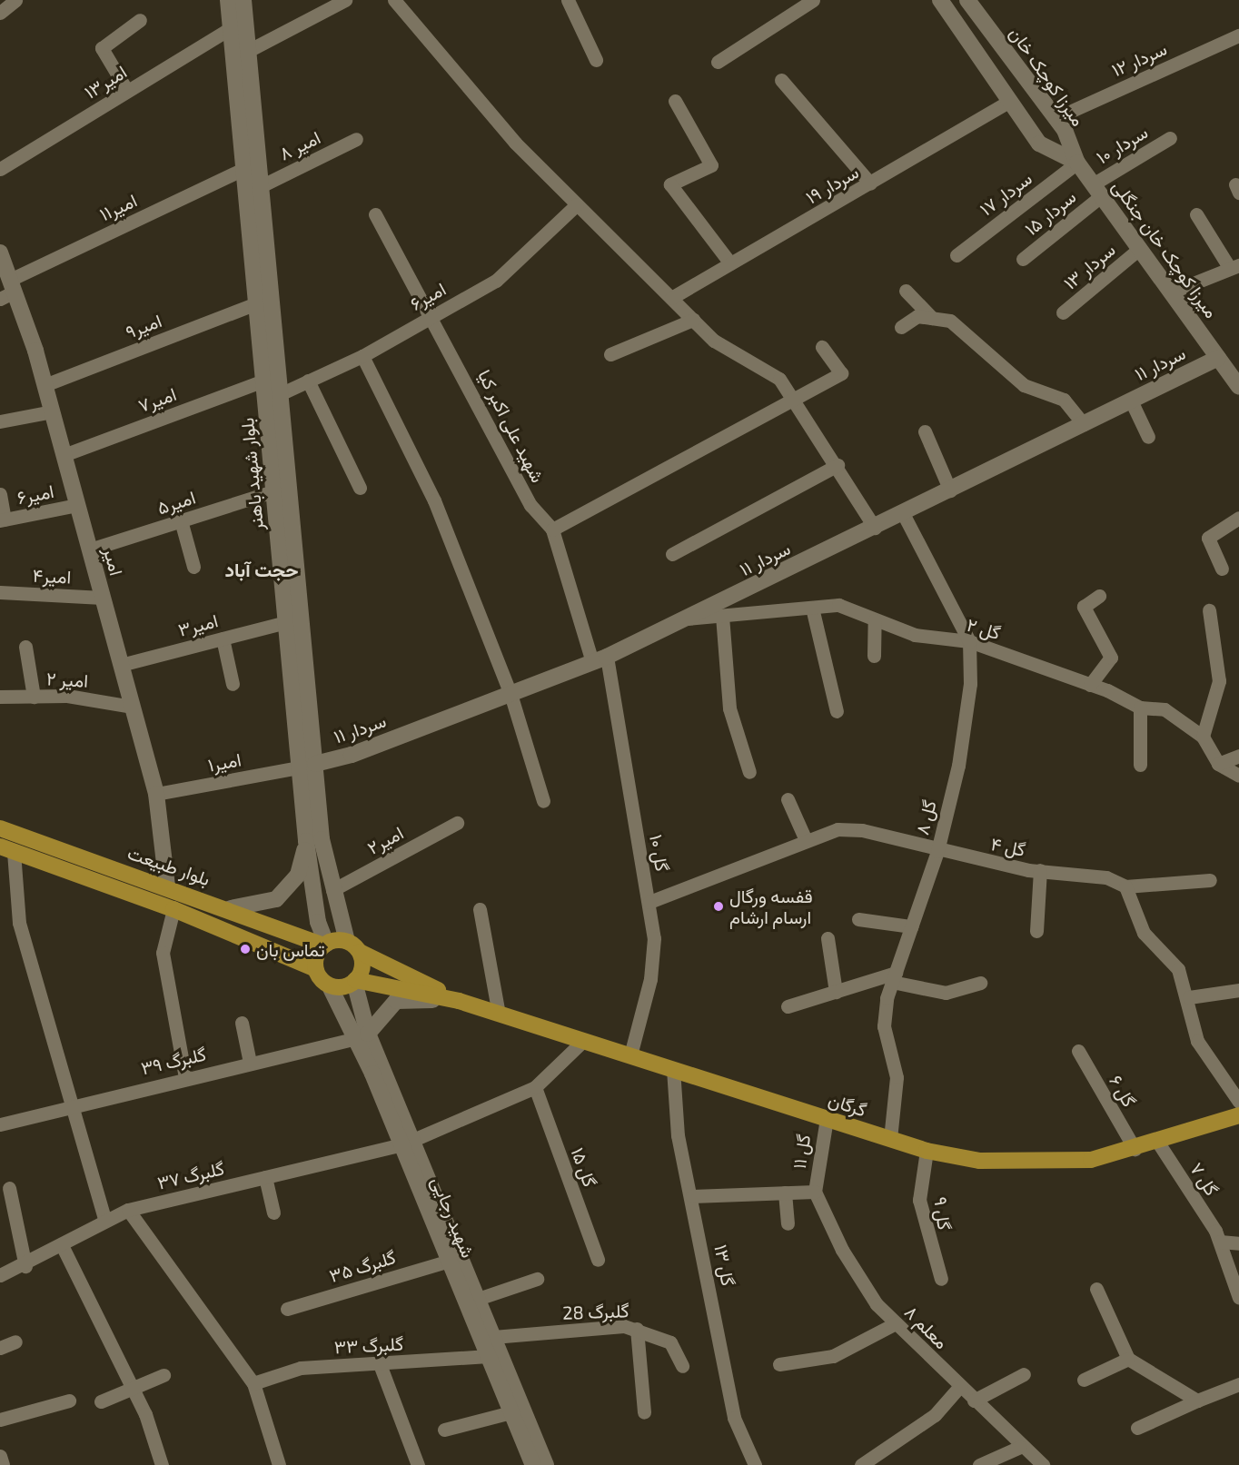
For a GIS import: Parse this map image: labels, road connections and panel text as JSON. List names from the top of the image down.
{
  "streets": {
    "main road": [
      "میرزا کوچک خان",
      "میرزا کوچک خان جنگلی",
      "سردار ۱۱",
      "بلوار شهید باهنر",
      "امیر",
      "بلوار طبیعت",
      "گرگان",
      "شهید رجایی"
    ],
    "street": [
      "سردار ۱۲",
      "امیر۱۳",
      "سردار ۱۰",
      "امیر ۸",
      "سردار ۱۹",
      "سردار ۱۷",
      "امیر۱۱",
      "سردار ۱۵",
      "سردار ۱۳",
      "امیر۶",
      "امیر۹",
      "امیر۷",
      "شهید علی اکبر کیا",
      "امیر۵",
      "امیر۴",
      "امیر۳",
      "گل ۲",
      "امیر ۲",
      "امیر۱",
      "گل ۸",
      "امیر۲",
      "گل ۴",
      "گل ۱۰",
      "گلبرگ ۳۹",
      "گل ۶",
      "گل ۱۱",
      "گل ۱۵",
      "گلبرگ ۳۷",
      "گل ۷",
      "گل ۹",
      "گل ۱۳",
      "گلبرگ ۳۵",
      "گلبرگ 28",
      "معلم ۸",
      "گلبرگ ۳۳"
    ]
  },
  "crossings": [
    ["سردار ۱۲", "میرزا کوچک خان"],
    ["میرزا کوچک خان", "سردار ۱۷"],
    ["میرزا کوچک خان", "میرزا کوچک خان جنگلی"],
    ["امیر۱۳", "بلوار شهید باهنر"],
    ["سردار ۱۰", "سردار ۱۵"],
    ["سردار ۱۰", "میرزا کوچک خان جنگلی"],
    ["امیر ۸", "بلوار شهید باهنر"],
    ["سردار ۱۷", "میرزا کوچک خان جنگلی"],
    ["امیر۱۱", "بلوار شهید باهنر"],
    ["امیر۱۱", "امیر"],
    ["سردار ۱۵", "میرزا کوچک خان جنگلی"],
    ["میرزا کوچک خان جنگلی", "سردار ۱۳"],
    ["میرزا کوچک خان جنگلی", "سردار ۱۱"],
    ["امیر۶", "شهید علی اکبر کیا"],
    ["امیر۶", "بلوار شهید باهنر"],
    ["امیر۶", "امیر"],
    ["امیر۹", "بلوار شهید باهنر"],
    ["امیر۹", "امیر"],
    ["سردار ۱۱", "شهید علی اکبر کیا"],
    ["سردار ۱۱", "بلوار شهید باهنر"],
    ["سردار ۱۱", "گل ۲"],
    ["سردار ۱۱", "امیر۱"],
    ["سردار ۱۱", "گل ۸"],
    ["سردار ۱۱", "گل ۱۰"],
    ["امیر۷", "بلوار شهید باهنر"],
    ["امیر۷", "امیر"],
    ["شهید علی اکبر کیا", "گل ۱۰"],
    ["بلوار شهید باهنر", "امیر۵"],
    ["بلوار شهید باهنر", "امیر۳"],
    ["بلوار شهید باهنر", "امیر۱"],
    ["بلوار شهید باهنر", "امیر۲"],
    ["بلوار شهید باهنر", "بلوار طبیعت"],
    ["بلوار شهید باهنر", "شهید رجایی"],
    ["امیر۵", "امیر"],
    ["امیر", "امیر۴"],
    ["امیر", "امیر۳"],
    ["امیر", "امیر ۲"],
    ["امیر", "امیر۱"],
    ["امیر", "بلوار طبیعت"],
    ["گل ۲", "گل ۸"],
    ["گل ۸", "گل ۴"],
    ["گل ۸", "گرگان"],
    ["گل ۴", "گل ۱۰"],
    ["گل ۱۰", "گرگان"],
    ["بلوار طبیعت", "شهید رجایی"],
    ["گلبرگ ۳۹", "شهید رجایی"],
    ["گل ۶", "گرگان"],
    ["گرگان", "گل ۱۱"],
    ["گرگان", "گل ۷"],
    ["گرگان", "گل ۹"],
    ["گرگان", "گل ۱۳"],
    ["گل ۱۱", "معلم ۸"],
    ["گل ۱۵", "گلبرگ ۳۷"],
    ["گلبرگ ۳۷", "شهید رجایی"],
    ["شهید رجایی", "گلبرگ ۳۵"],
    ["شهید رجایی", "گلبرگ 28"],
    ["شهید رجایی", "گلبرگ ۳۳"]
  ],
  "districts": ["حجت آباد"],
  "places": ["قفسه ورگال ارسام ارشام", "تماس بان"]
}
